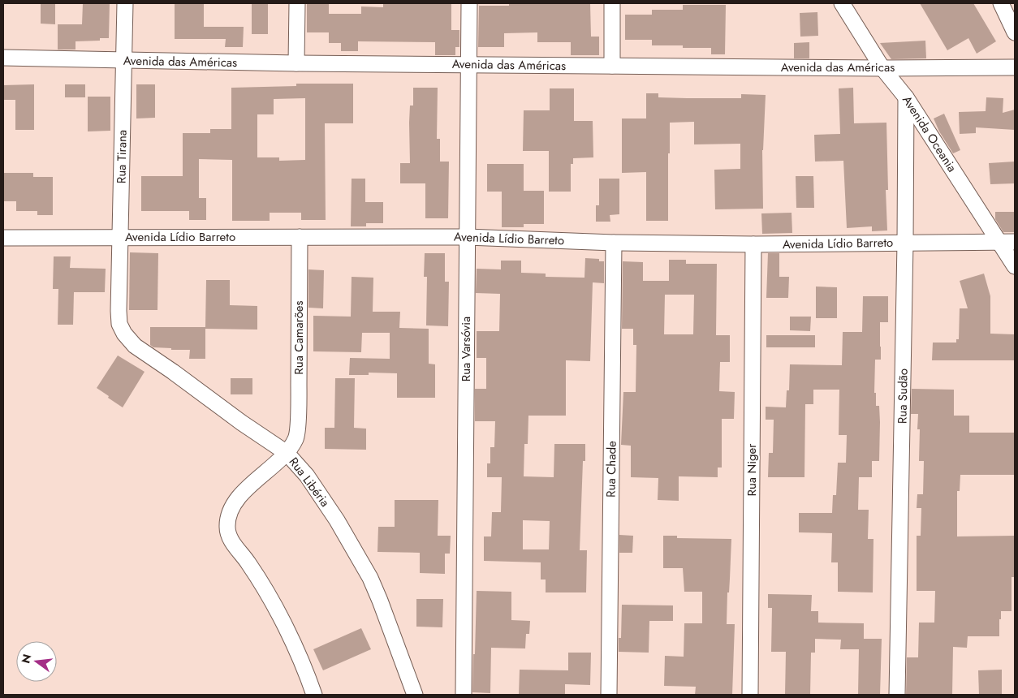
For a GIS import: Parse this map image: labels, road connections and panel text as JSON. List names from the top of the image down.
{
  "streets": {
    "street": [
      "Avenida das Américas",
      "Avenida Oceania",
      "Rua Tirana",
      "Avenida Lídio Barreto",
      "Rua Camarões",
      "Rua Varsóvia",
      "Rua Sudão",
      "Rua Chade",
      "Rua Niger",
      "Rua Libéria"
    ]
  },
  "crossings": [
    ["Avenida das Américas", "Avenida Oceania"],
    ["Avenida das Américas", "Rua Tirana"],
    ["Avenida das Américas", "Rua Varsóvia"],
    ["Avenida Oceania", "Avenida Lídio Barreto"],
    ["Avenida Oceania", "Rua Sudão"],
    ["Rua Tirana", "Avenida Lídio Barreto"],
    ["Rua Tirana", "Rua Libéria"],
    ["Avenida Lídio Barreto", "Rua Camarões"],
    ["Avenida Lídio Barreto", "Rua Varsóvia"],
    ["Avenida Lídio Barreto", "Rua Sudão"],
    ["Avenida Lídio Barreto", "Rua Chade"],
    ["Avenida Lídio Barreto", "Rua Niger"],
    ["Rua Camarões", "Rua Libéria"]
  ],
  "north": "left"
}
